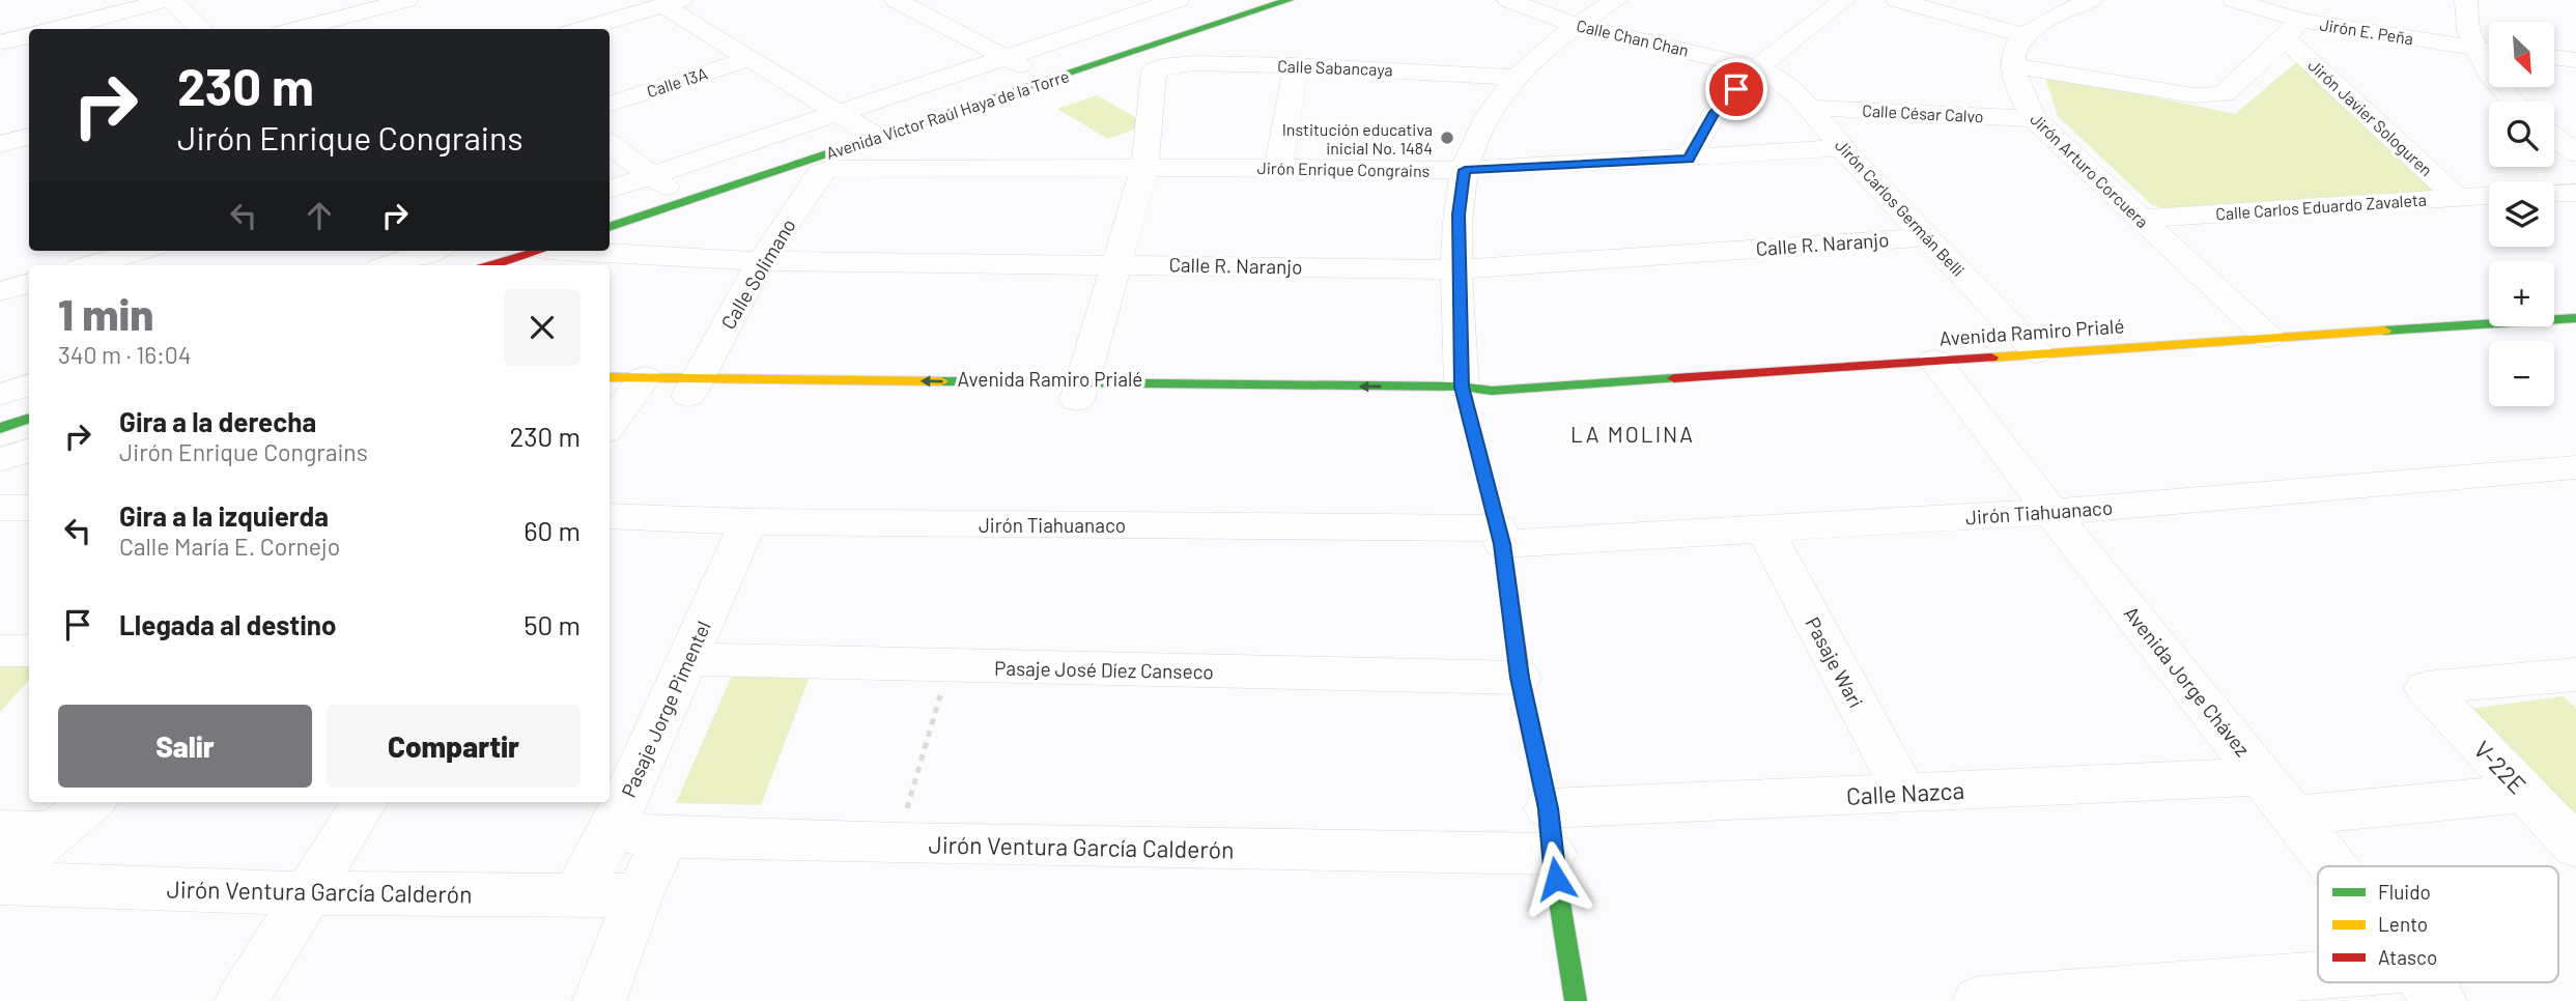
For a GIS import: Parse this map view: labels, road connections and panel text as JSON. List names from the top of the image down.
{
  "streets": {
    "street": [
      "Jirón E. Peña",
      "Calle Chan Chan",
      "Calle Sabancaya",
      "Calle 13A",
      "Calle César Calvo",
      "Avenida Víctor Raúl Haya de la Torre",
      "Jirón Javier Sologuren",
      "Jirón Enrique Congrains",
      "Jirón Arturo Corcuera",
      "Calle Carlos Eduardo Zavaleta",
      "Jirón Carlos Germán Belli",
      "Calle R. Naranjo",
      "Calle Solimano",
      "Avenida Ramiro Prialé",
      "Jirón Tiahuanaco",
      "Pasaje Wari",
      "Pasaje José Díez Canseco",
      "Avenida Jorge Chávez",
      "Pasaje Jorge Pimentel",
      "V-22E",
      "Calle Nazca",
      "Jirón Ventura García Calderón"
    ]
  },
  "crossings": [
    ["Jirón E. Peña", "Jirón Javier Sologuren"],
    ["Calle Chan Chan", "Jirón Carlos Germán Belli"],
    ["Calle Sabancaya", "Jirón Enrique Congrains"],
    ["Calle César Calvo", "Jirón Arturo Corcuera"],
    ["Calle César Calvo", "Jirón Carlos Germán Belli"],
    ["Jirón Javier Sologuren", "Calle Carlos Eduardo Zavaleta"],
    ["Jirón Enrique Congrains", "Jirón Carlos Germán Belli"],
    ["Jirón Enrique Congrains", "Calle Solimano"],
    ["Jirón Arturo Corcuera", "Calle Carlos Eduardo Zavaleta"],
    ["Jirón Arturo Corcuera", "Avenida Ramiro Prialé"],
    ["Jirón Carlos Germán Belli", "Calle R. Naranjo"],
    ["Jirón Carlos Germán Belli", "Avenida Ramiro Prialé"],
    ["Calle R. Naranjo", "Calle Solimano"],
    ["Calle Solimano", "Avenida Ramiro Prialé"],
    ["Avenida Ramiro Prialé", "Avenida Jorge Chávez"],
    ["Jirón Tiahuanaco", "Pasaje Wari"],
    ["Jirón Tiahuanaco", "Avenida Jorge Chávez"],
    ["Jirón Tiahuanaco", "Pasaje Jorge Pimentel"],
    ["Pasaje Wari", "Calle Nazca"],
    ["Pasaje José Díez Canseco", "Pasaje Jorge Pimentel"],
    ["Avenida Jorge Chávez", "Calle Nazca"],
    ["Pasaje Jorge Pimentel", "Jirón Ventura García Calderón"],
    ["Calle Nazca", "Jirón Ventura García Calderón"]
  ],
  "districts": ["LA MOLINA"],
  "places": ["Institución educativa inicial No. 1484"],
  "legend": ["Fluido", "Lento", "Atasco"],
  "north": "bottom right",
  "page": {
    "map_buttons": ["+", "−"],
    "turn": ["230 m", "Jirón Enrique Congrains"],
    "heading": ["1 min", "340 m · 16:04"],
    "list": [
      {
        "name": "Gira a la derecha",
        "note": "Jirón Enrique Congrains",
        "value": "230 m"
      },
      {
        "name": "Gira a la izquierda",
        "note": "Calle María E. Cornejo",
        "value": "60 m"
      },
      {
        "name": "Llegada al destino",
        "value": "50 m"
      }
    ],
    "buttons": ["Salir", "Compartir"]
  }
}
